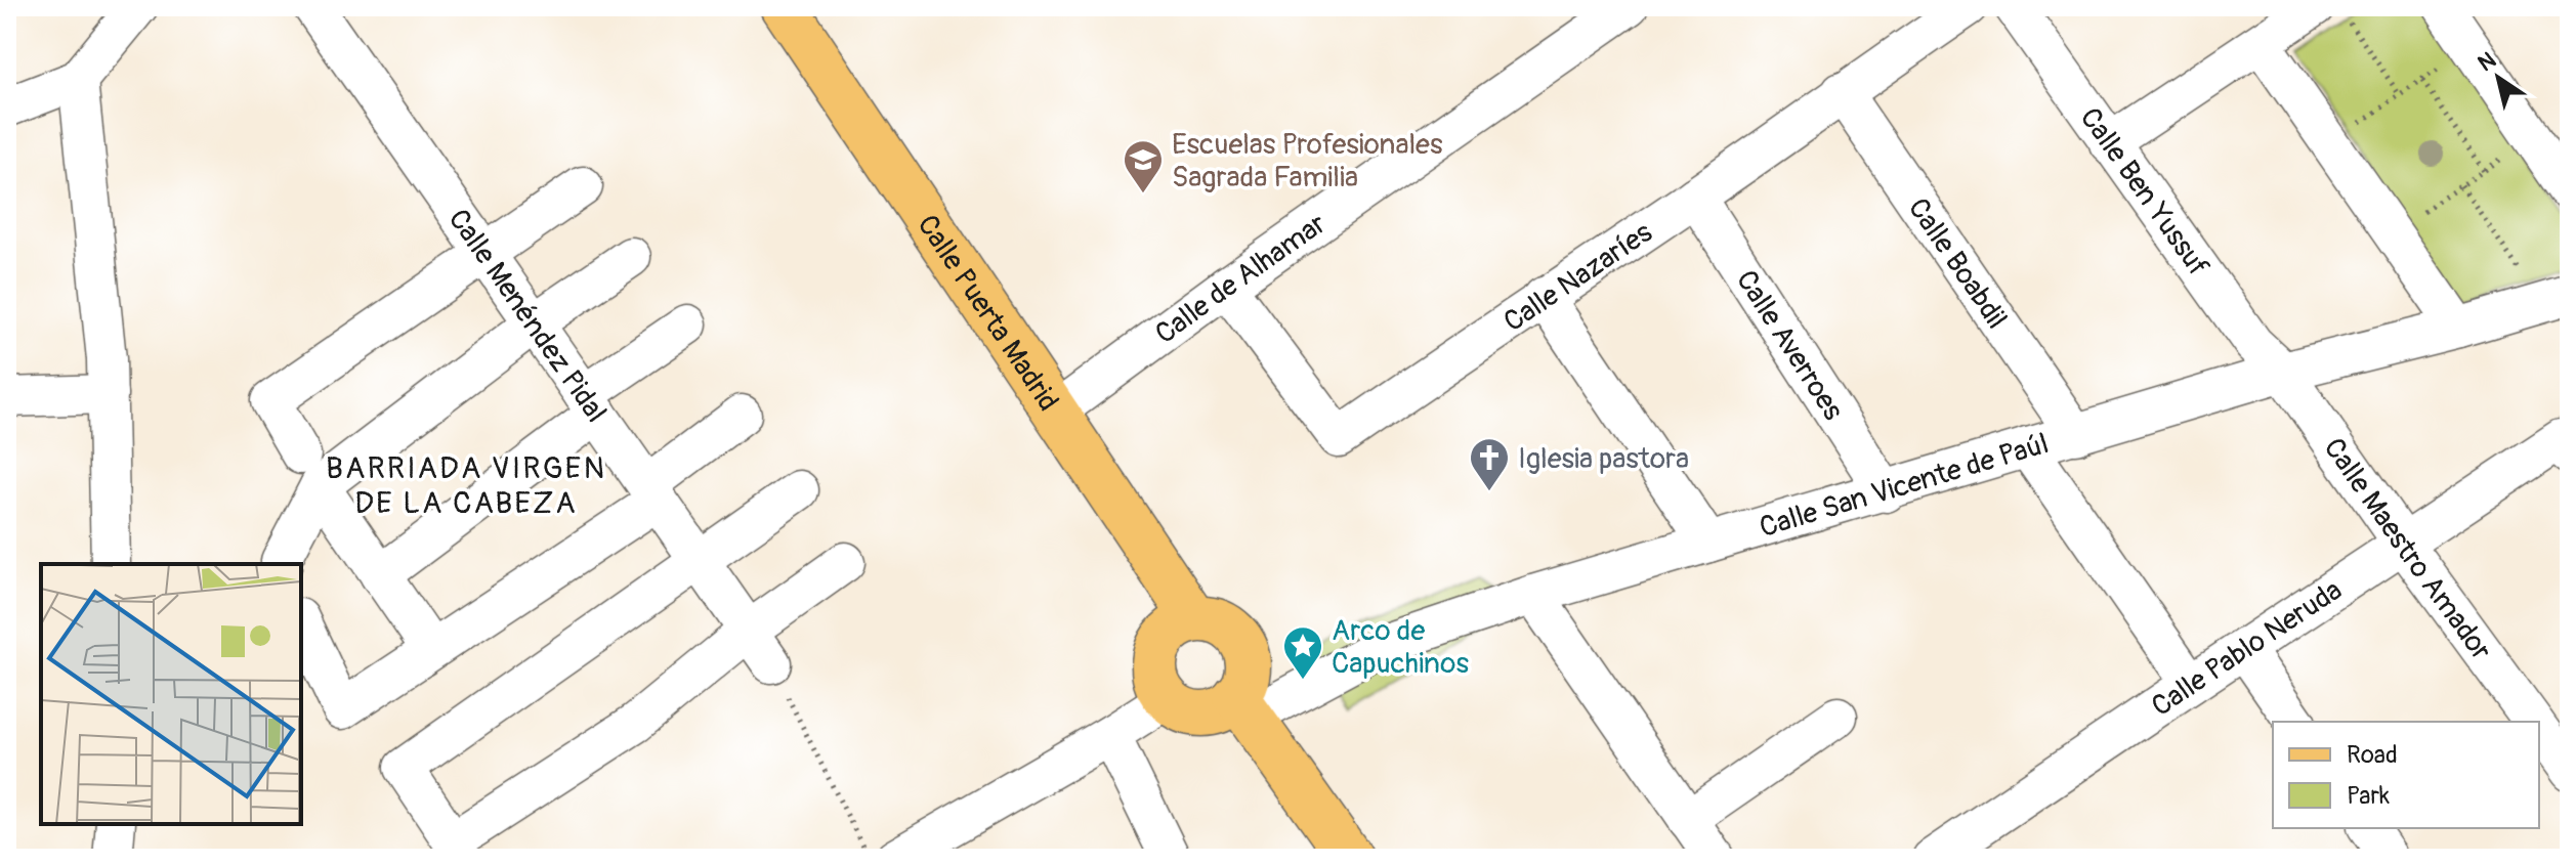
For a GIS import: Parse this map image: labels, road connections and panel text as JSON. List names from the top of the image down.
{
  "streets": {
    "main road": ["Calle Puerta Madrid"],
    "street": [
      "Calle Ben Yussuf",
      "Calle Boabdil",
      "Calle Nazaríes",
      "Calle de Alhamar",
      "Calle Menéndez Pidal",
      "Calle Averroes",
      "Calle San Vicente de Paúl",
      "Calle Maestro Amador",
      "Calle Pablo Neruda"
    ]
  },
  "crossings": [
    ["Calle Ben Yussuf", "Calle San Vicente de Paúl"],
    ["Calle Ben Yussuf", "Calle Maestro Amador"],
    ["Calle Boabdil", "Calle Nazaríes"],
    ["Calle Boabdil", "Calle San Vicente de Paúl"],
    ["Calle Nazaríes", "Calle de Alhamar"],
    ["Calle Nazaríes", "Calle Averroes"],
    ["Calle de Alhamar", "Calle Puerta Madrid"],
    ["Calle Puerta Madrid", "Calle San Vicente de Paúl"],
    ["Calle Averroes", "Calle San Vicente de Paúl"],
    ["Calle San Vicente de Paúl", "Calle Maestro Amador"],
    ["Calle Maestro Amador", "Calle Pablo Neruda"]
  ],
  "districts": ["BARRIADA VIRGEN DE LA CABEZA"],
  "places": {
    "school or university": ["Escuelas Profesionales Sagrada Familia"],
    "church": ["Iglesia pastora"],
    "place": ["Arco de Capuchinos"]
  },
  "legend": ["Road", "Park"],
  "north": "top left"
}
